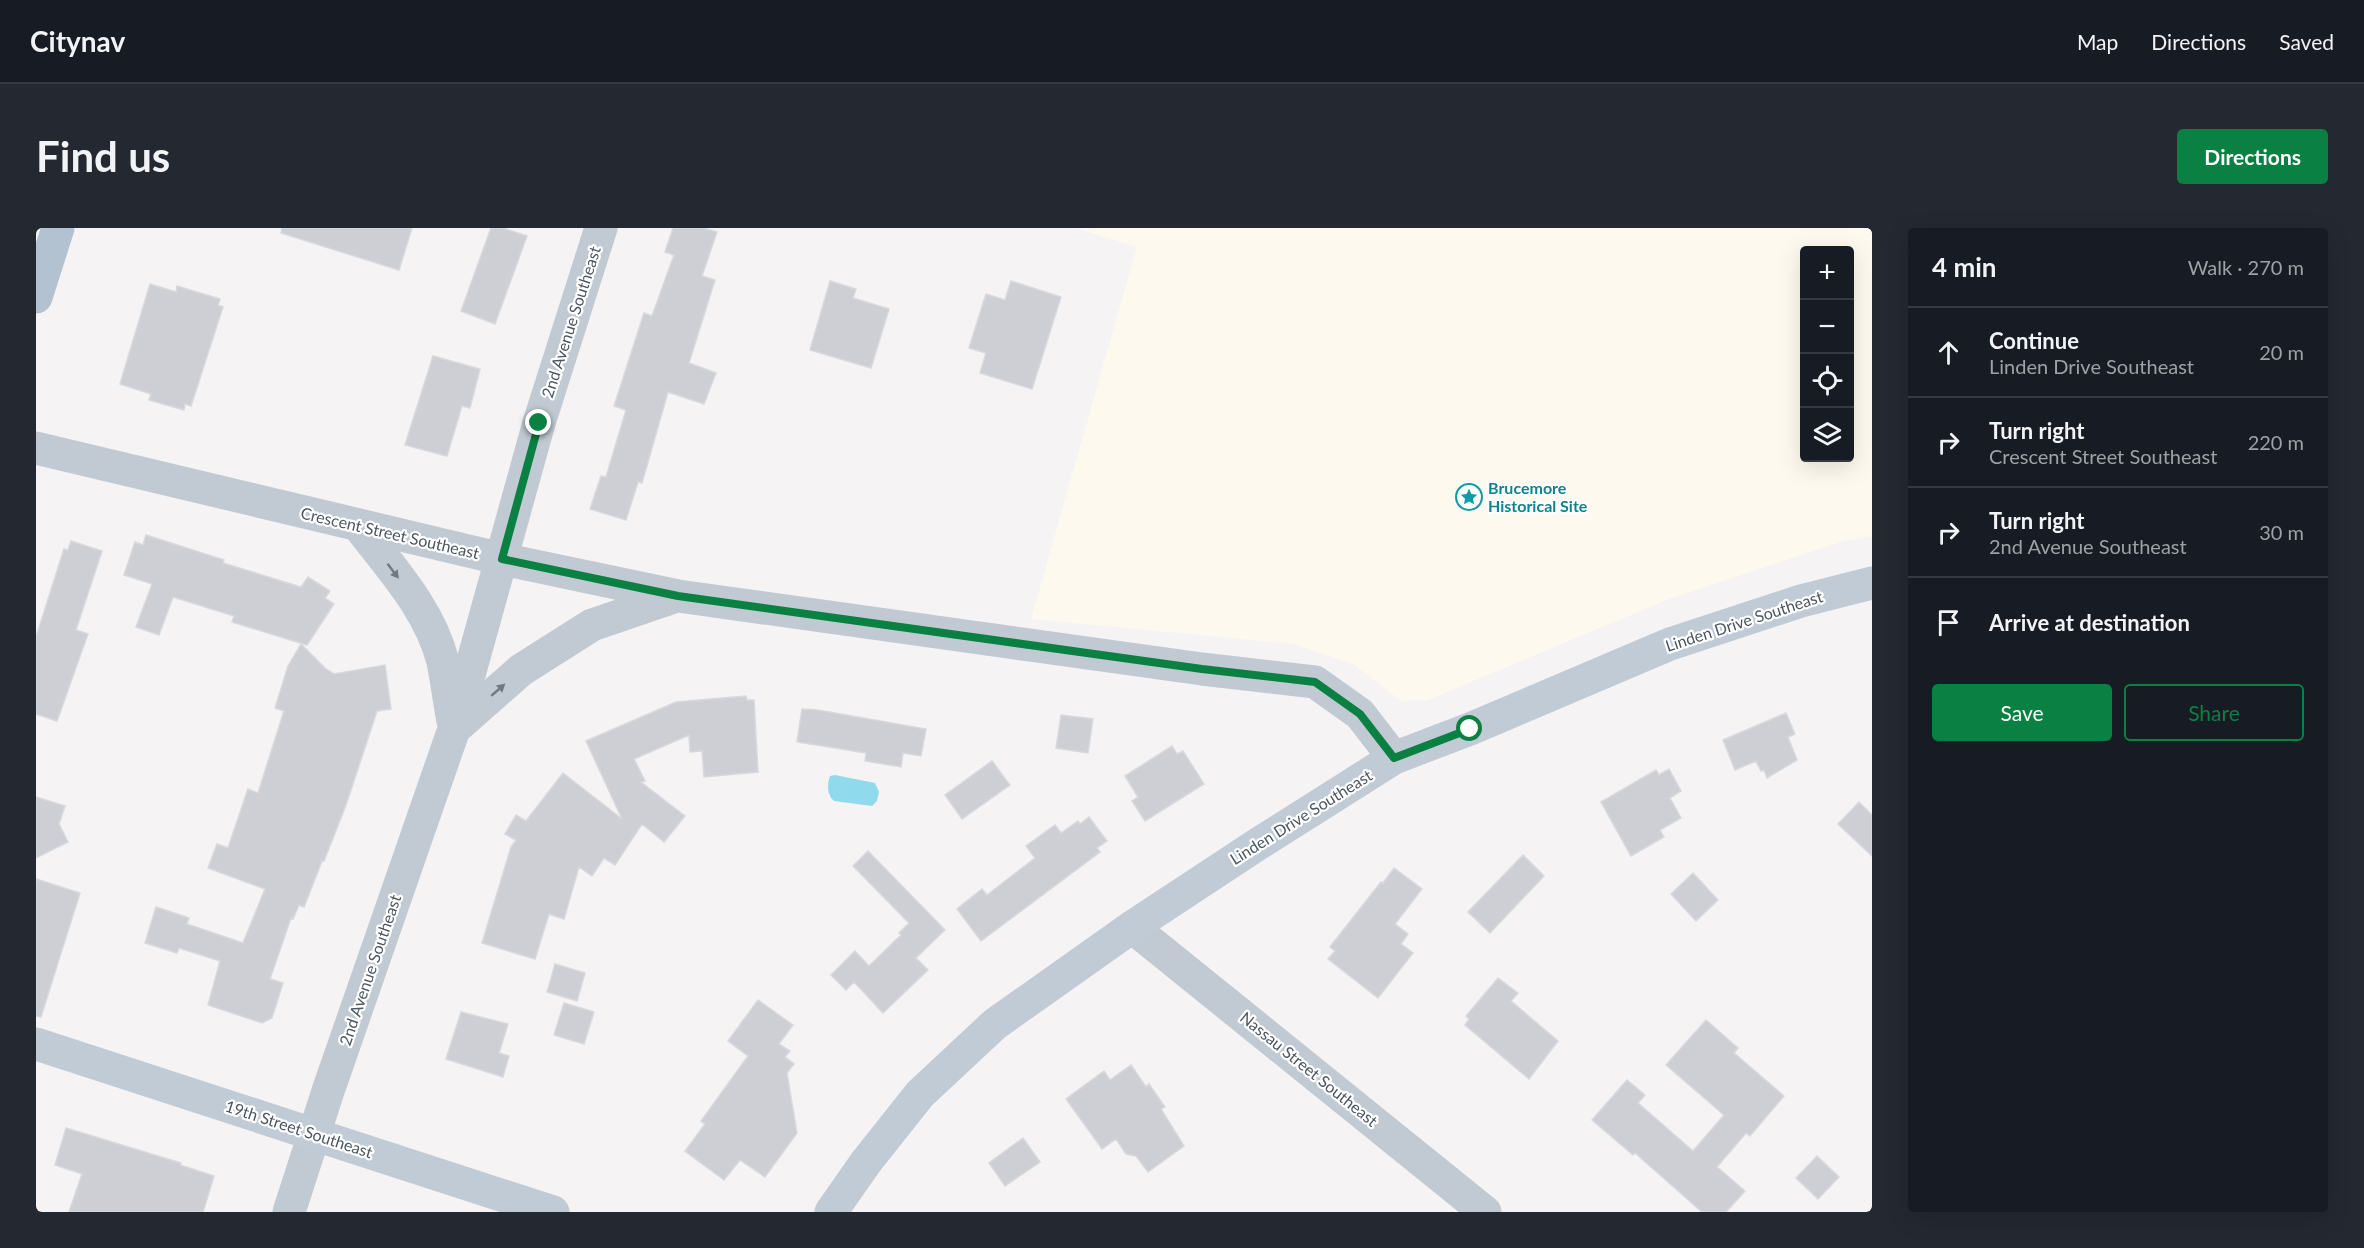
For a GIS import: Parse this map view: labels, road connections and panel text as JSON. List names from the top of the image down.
{
  "streets": {
    "street": [
      "2nd Avenue Southeast",
      "Crescent Street Southeast",
      "Linden Drive Southeast",
      "Nassau Street Southeast",
      "19th Street Southeast"
    ]
  },
  "crossings": [
    ["2nd Avenue Southeast", "Crescent Street Southeast"],
    ["2nd Avenue Southeast", "19th Street Southeast"],
    ["Crescent Street Southeast", "Linden Drive Southeast"],
    ["Linden Drive Southeast", "Nassau Street Southeast"]
  ],
  "places": {
    "place": ["Brucemore Historical Site"]
  },
  "page": {
    "header": "Citynav",
    "nav": ["Map", "Directions", "Saved"],
    "buttons": [
      "Directions",
      ["Save", "Share"]
    ],
    "title": "Find us",
    "heading": ["4 min", "Walk · 270 m"],
    "map_buttons": ["+", "−"],
    "list": [
      ["Continue", "Linden Drive Southeast", "20 m"],
      ["Turn right", "Crescent Street Southeast", "220 m"],
      ["Turn right", "2nd Avenue Southeast", "30 m"],
      "Arrive at destination"
    ]
  }
}
